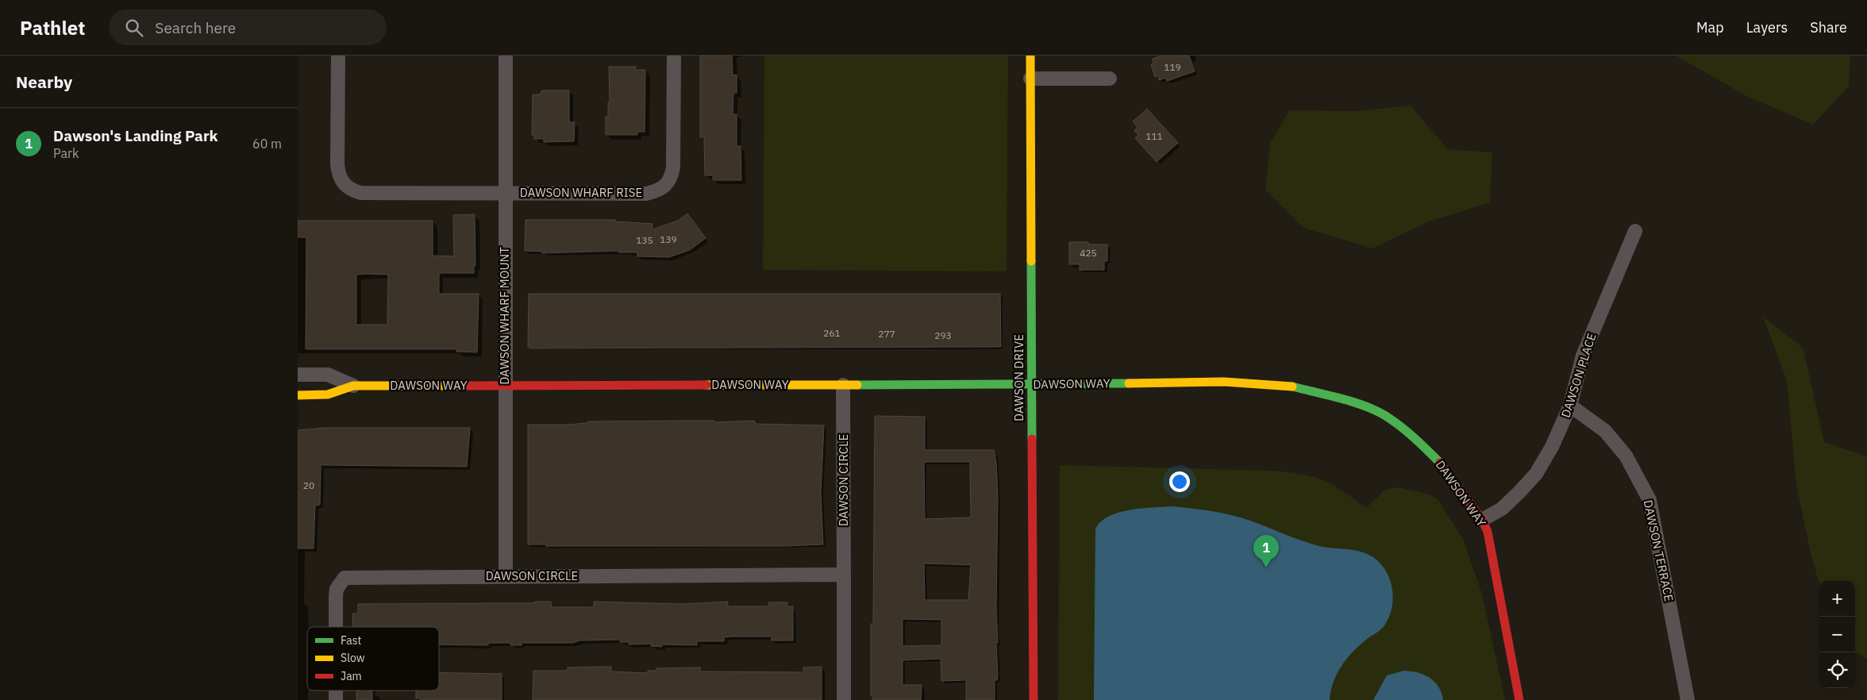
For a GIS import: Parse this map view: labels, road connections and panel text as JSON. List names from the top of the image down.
{
  "streets": {
    "street": [
      "DAWSON WHARF RISE",
      "DAWSON WHARF MOUNT",
      "DAWSON PLACE",
      "DAWSON DRIVE",
      "DAWSON WAY",
      "DAWSON CIRCLE",
      "DAWSON TERRACE"
    ]
  },
  "crossings": [
    ["DAWSON WHARF RISE", "DAWSON WHARF MOUNT"],
    ["DAWSON WHARF MOUNT", "DAWSON WAY"],
    ["DAWSON WHARF MOUNT", "DAWSON CIRCLE"],
    ["DAWSON PLACE", "DAWSON WAY"],
    ["DAWSON PLACE", "DAWSON TERRACE"],
    ["DAWSON DRIVE", "DAWSON WAY"],
    ["DAWSON WAY", "DAWSON CIRCLE"]
  ],
  "house_numbers": [
    "119",
    "111",
    "139",
    "135",
    "425",
    "261",
    "277",
    "293",
    "20"
  ],
  "legend": ["Fast", "Slow", "Jam"],
  "page": {
    "header": "Pathlet",
    "search": "Search here",
    "nav": ["Map", "Layers", "Share"],
    "heading": "Nearby",
    "list": [
      {
        "mark": "1",
        "name": "Dawson's Landing Park",
        "note": "Park",
        "value": "60 m"
      }
    ],
    "pins": "1",
    "map_buttons": ["+", "−"]
  }
}
